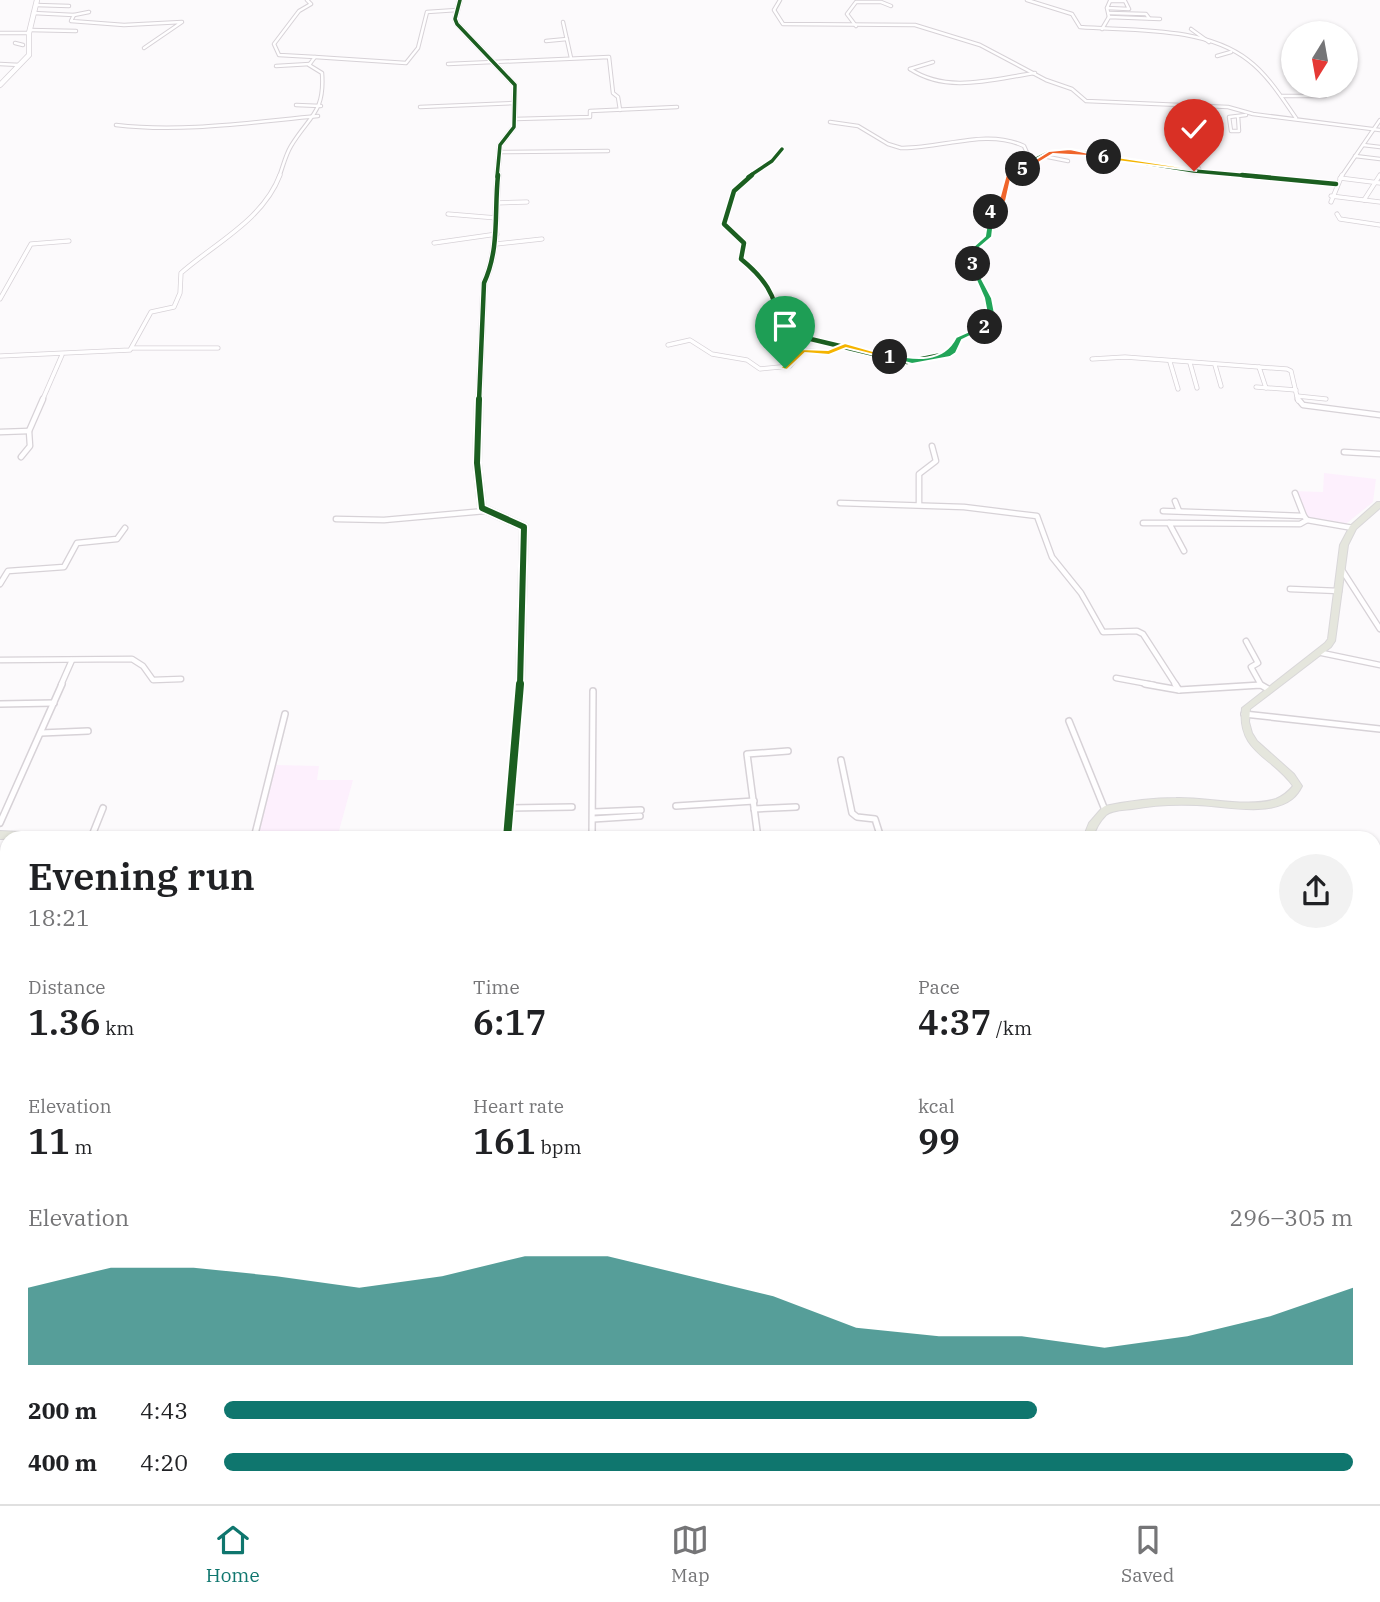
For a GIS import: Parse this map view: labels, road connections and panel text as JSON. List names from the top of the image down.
{
  "north": "bottom",
  "page": {
    "pins": [
      "6",
      "5",
      "4",
      "3",
      "2",
      "1"
    ],
    "heading": ["Evening run", "18:21"],
    "stats": [
      ["Distance", "1.36 km"],
      ["Time", "6:17"],
      ["Pace", "4:37 /km"],
      ["Elevation", "11 m"],
      ["Heart rate", "161 bpm"],
      ["kcal", "99"]
    ],
    "chart": ["Elevation", "296–305 m"],
    "list": [
      {
        "name": "200 m",
        "note": "4:43"
      },
      {
        "name": "400 m",
        "note": "4:20"
      }
    ],
    "tabs": ["Home", "Map", "Saved"]
  }
}
